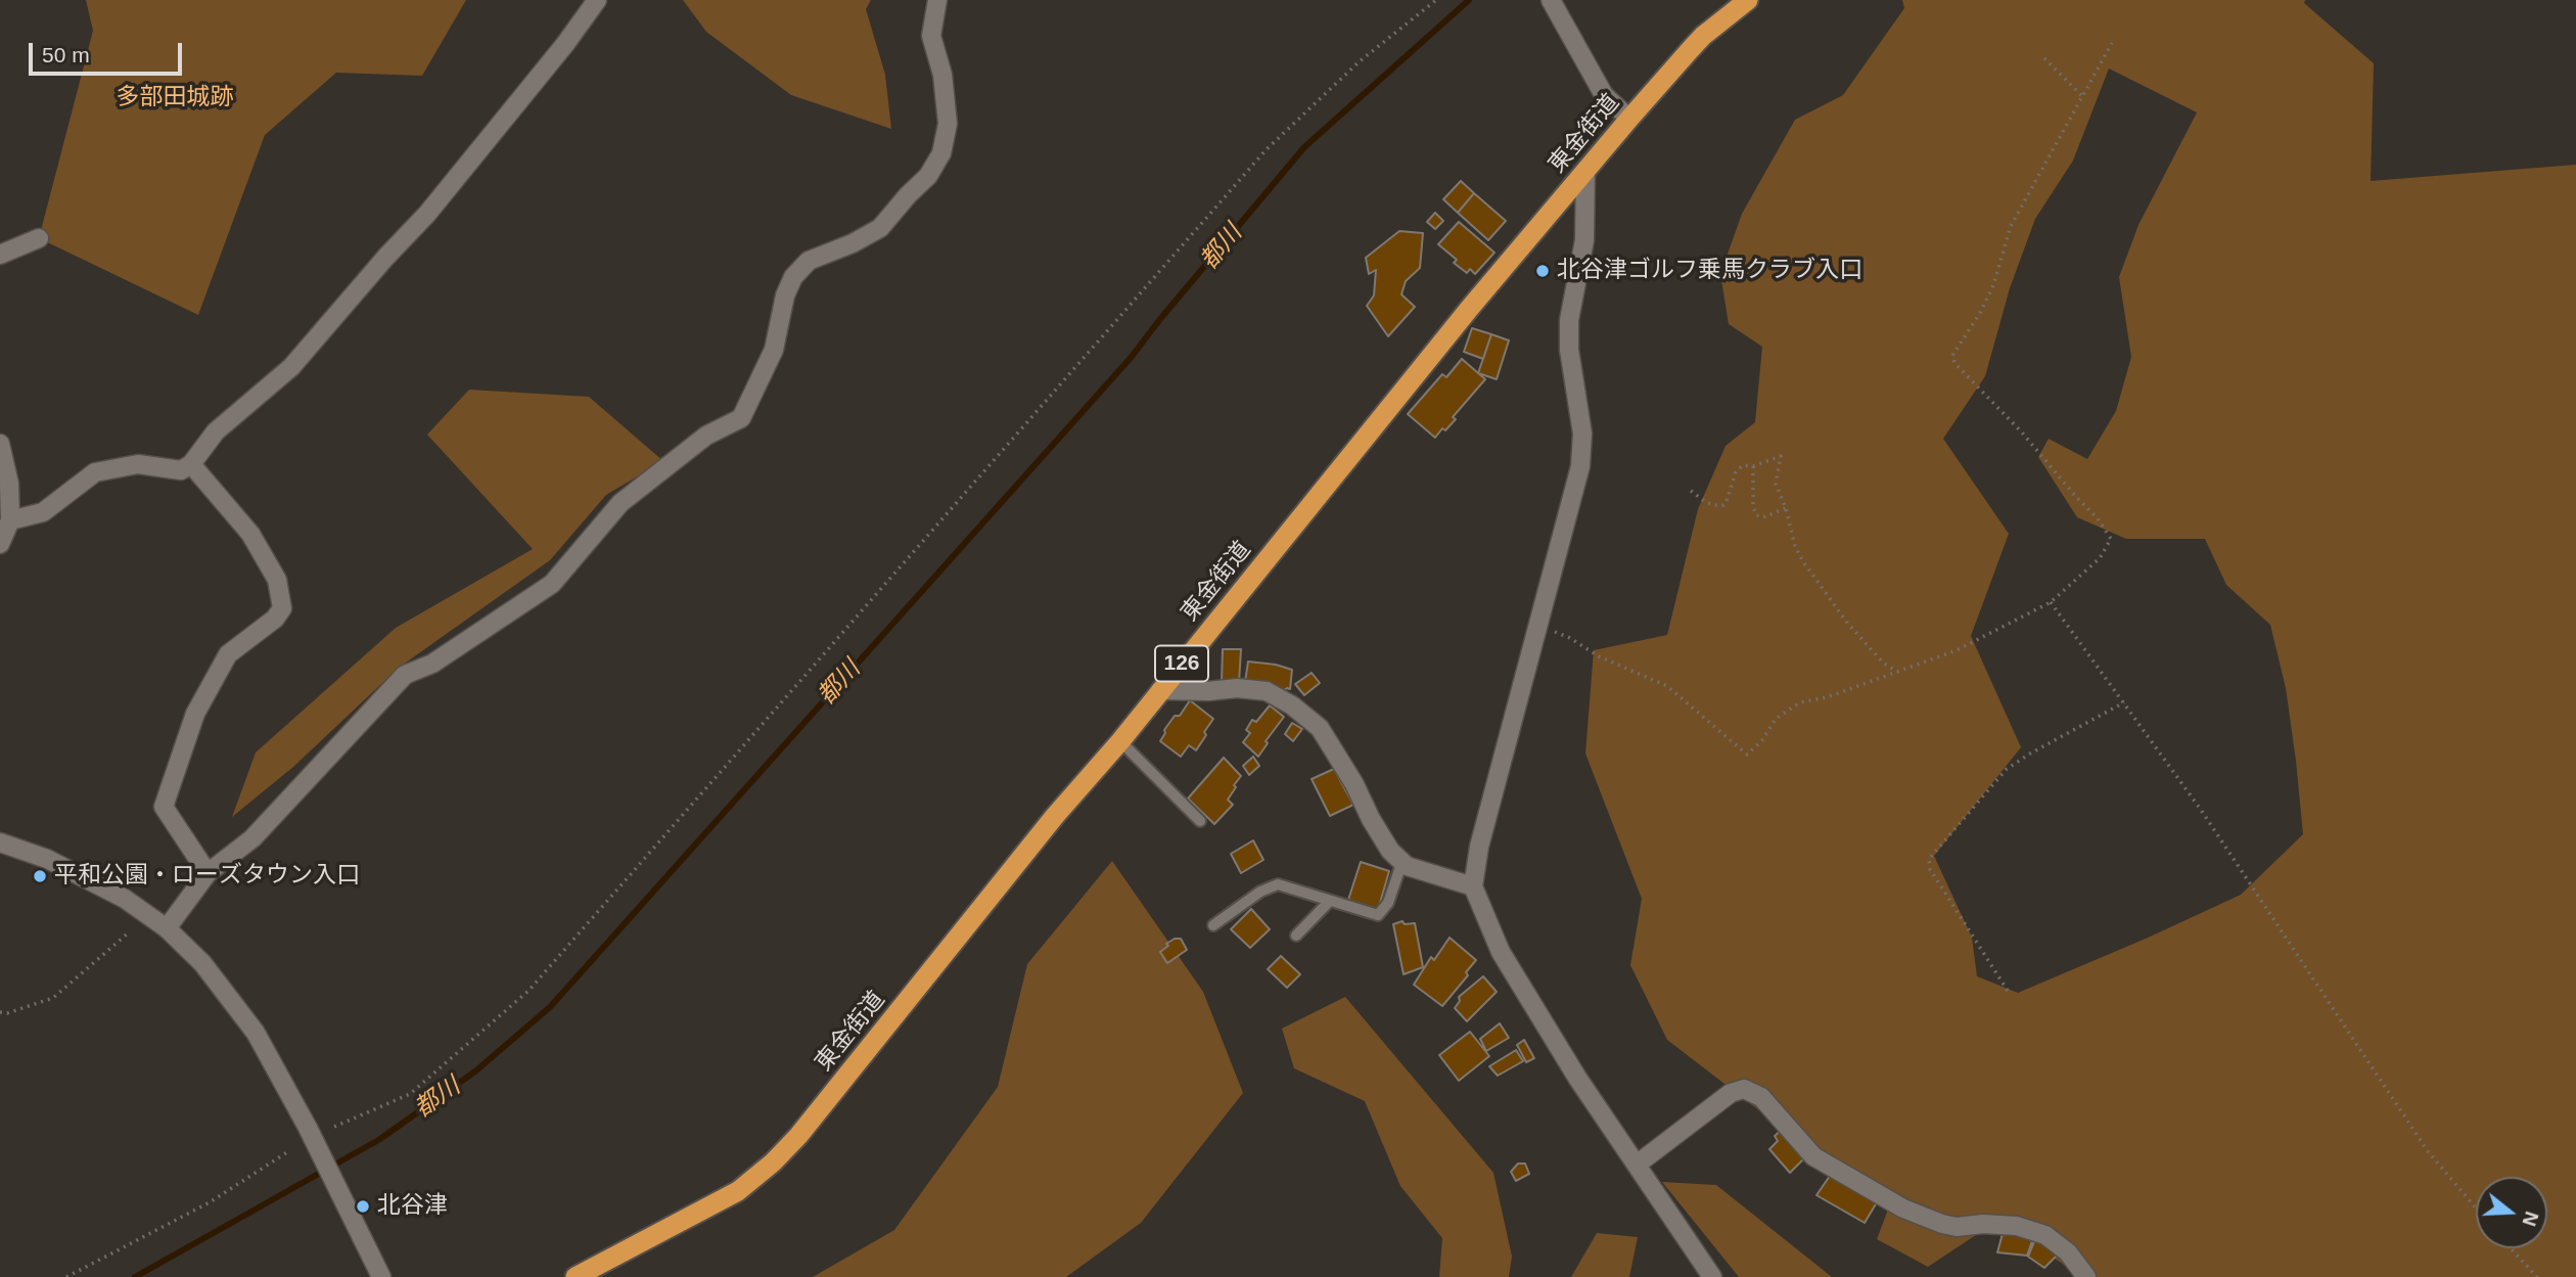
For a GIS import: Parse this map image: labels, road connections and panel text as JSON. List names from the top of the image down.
{
  "streets": {
    "highway": ["東金街道", "126"]
  },
  "water": ["都川"],
  "parks": ["多部田城跡"],
  "places": ["北谷津ゴルフ乗馬クラブ入口", "平和公園・ローズタウン入口", "北谷津"],
  "scale_bar": "50 m",
  "north": "right"
}
